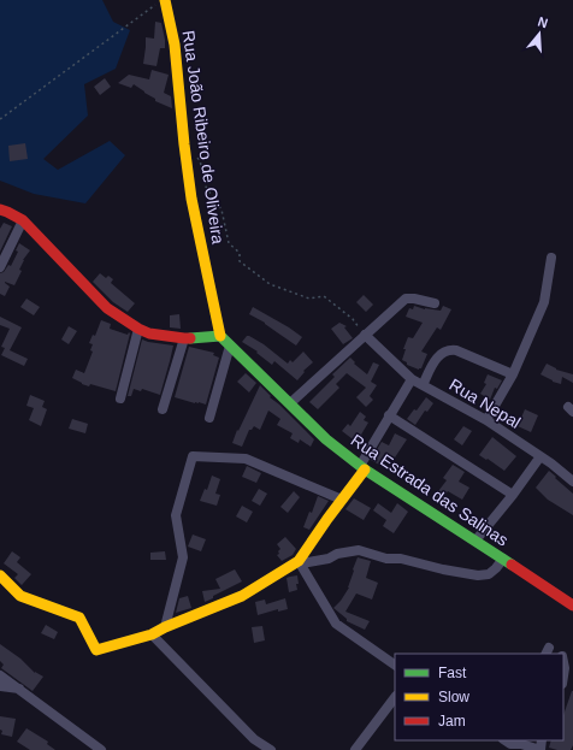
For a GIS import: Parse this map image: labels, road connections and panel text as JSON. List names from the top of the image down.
{
  "streets": {
    "street": ["Rua João Ribeiro de Oliveira", "Rua Nepal", "Rua Estrada das Salinas"]
  },
  "crossings": [
    ["Rua João Ribeiro de Oliveira", "Rua Estrada das Salinas"]
  ],
  "legend": ["Fast", "Slow", "Jam"],
  "north": "top"
}
